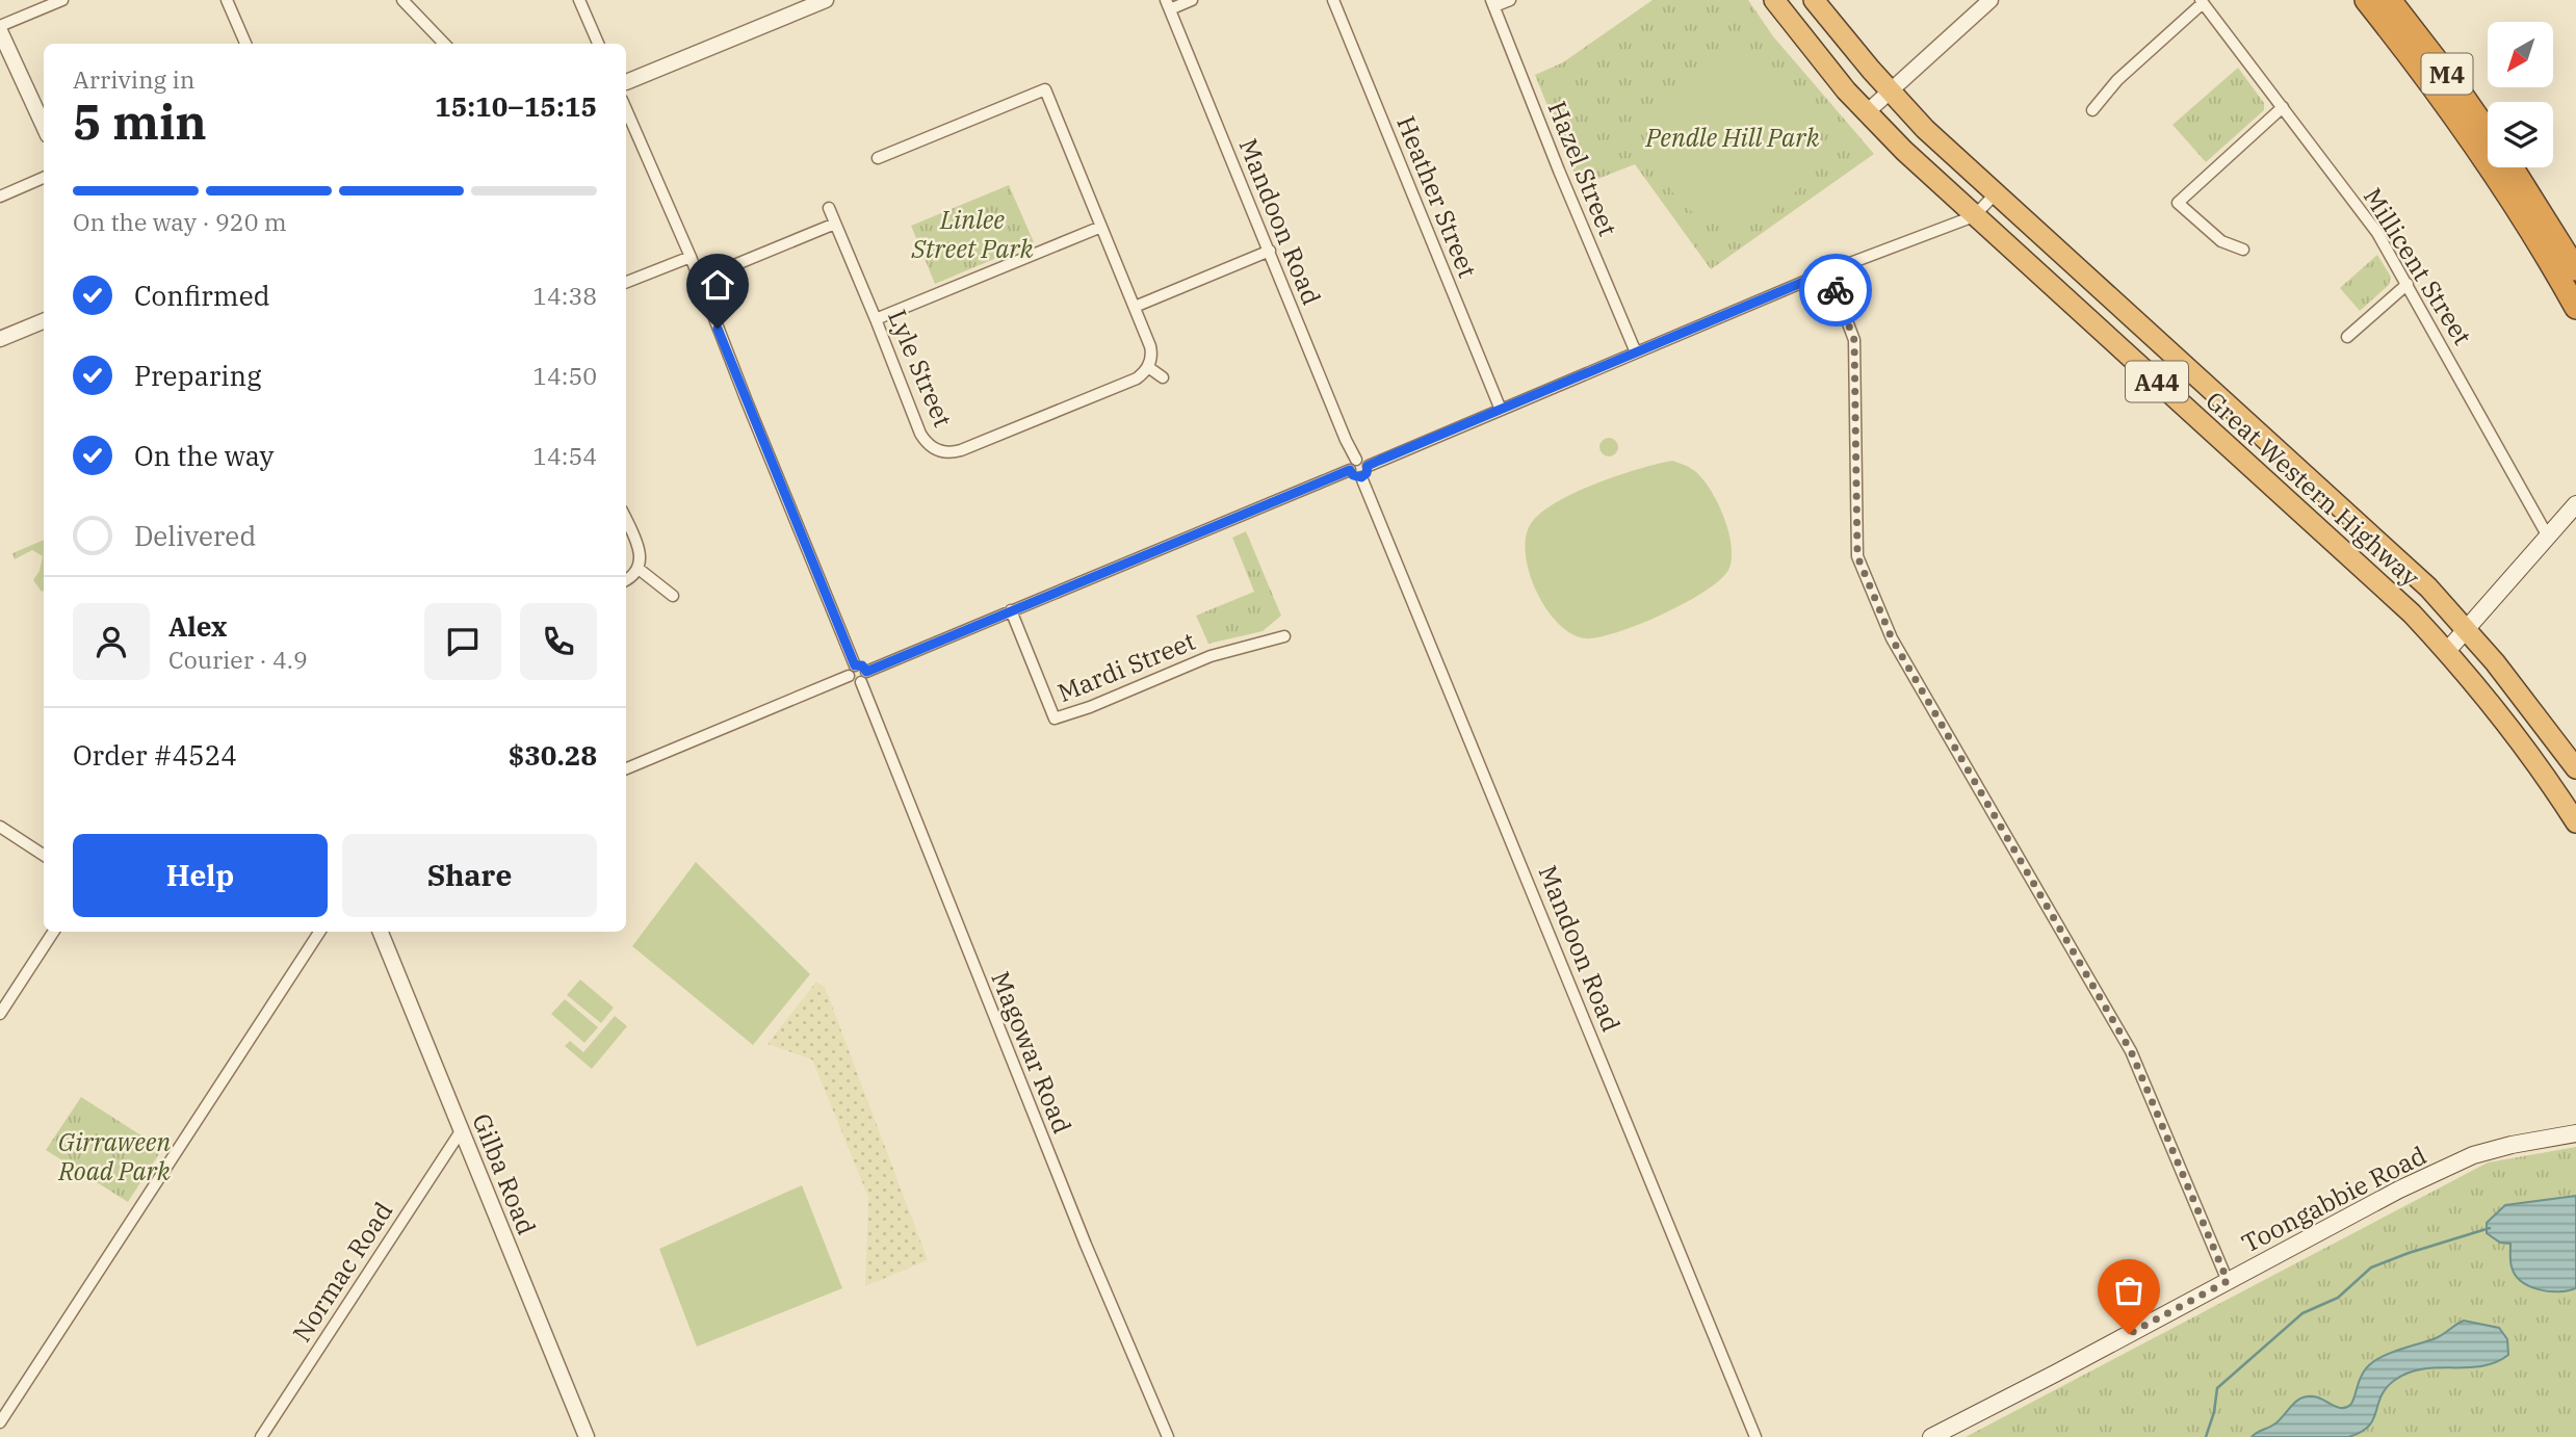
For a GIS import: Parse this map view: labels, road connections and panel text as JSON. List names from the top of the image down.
{
  "streets": {
    "highway": ["M4", "A44", "Great Western Highway"],
    "main road": ["Toongabbie Road"],
    "street": [
      "Hazel Street",
      "Heather Street",
      "Mandoon Road",
      "Millicent Street",
      "Lyle Street",
      "Mardi Street",
      "Magowar Road",
      "Gilba Road",
      "Normac Road"
    ]
  },
  "crossings": [
    ["Gilba Road", "Normac Road"]
  ],
  "parks": ["Pendle Hill Park", "Linlee Street Park", "Girraween Road Park"],
  "north": "bottom left",
  "page": {
    "heading": ["5 min", "Arriving in", "15:10–15:15"],
    "panel": [
      "Alex",
      "Courier · 4.9",
      "Order #4524",
      "$30.28"
    ],
    "bar": "On the way · 920 m",
    "list": [
      ["Confirmed", "14:38"],
      ["Preparing", "14:50"],
      ["On the way", "14:54"],
      "Delivered"
    ],
    "buttons": ["Help", "Share"]
  }
}
